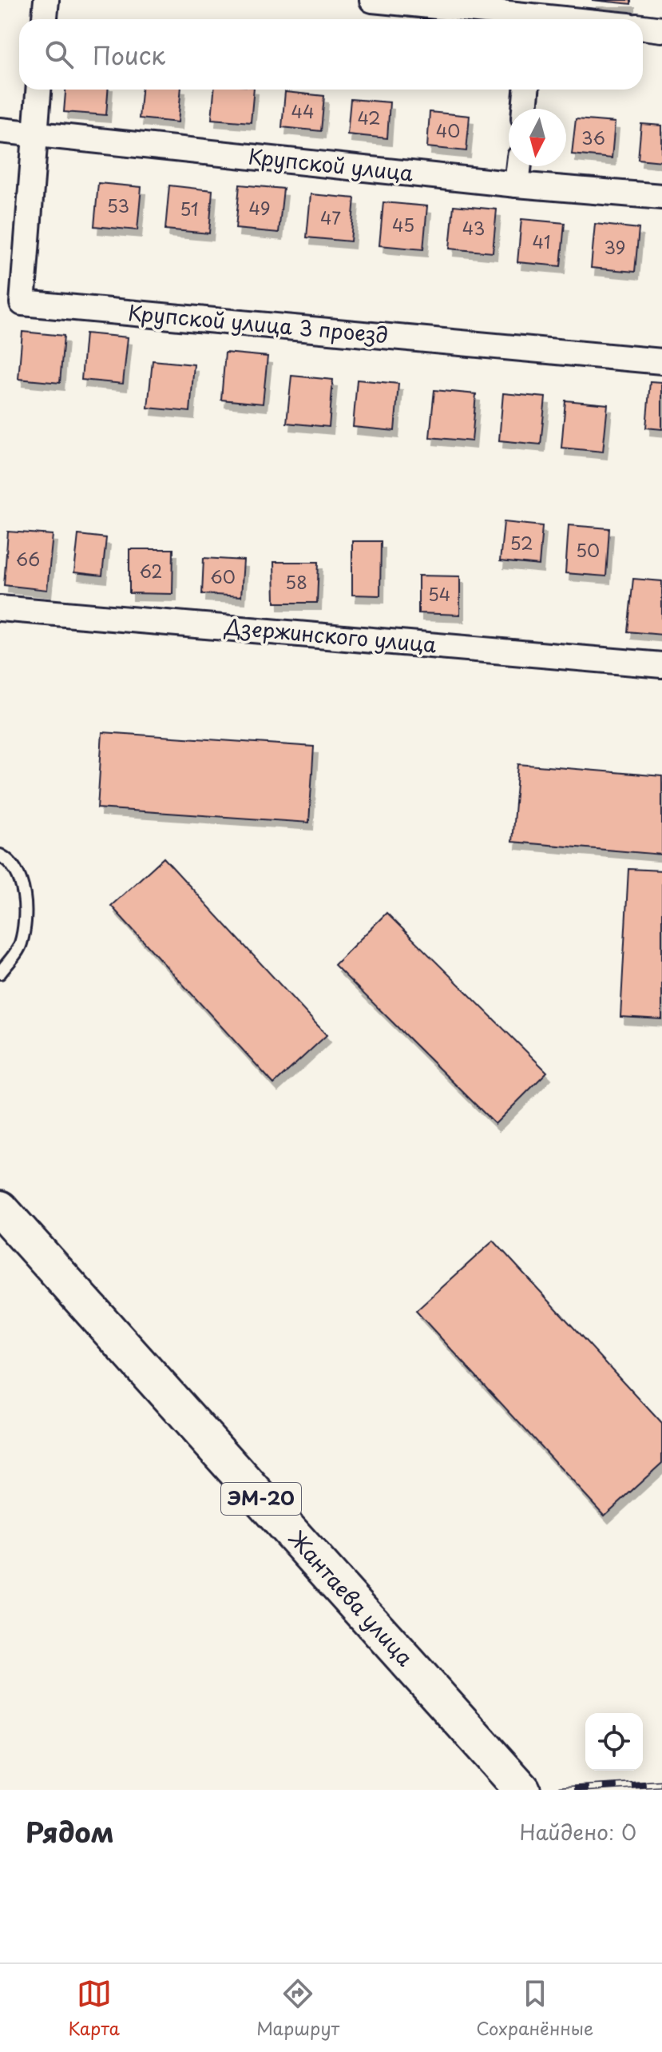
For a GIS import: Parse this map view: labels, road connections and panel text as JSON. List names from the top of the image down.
{
  "streets": {
    "main road": ["ЭМ-20", "Жантаева улица"],
    "street": ["Крупской улица", "Крупской улица 3 проезд", "Дзержинского улица"]
  },
  "crossings": [
    ["Крупской улица", "Крупской улица 3 проезд"]
  ],
  "house_numbers": [
    "44",
    "42",
    "40",
    "36",
    "53",
    "49",
    "51",
    "47",
    "45",
    "43",
    "41",
    "39",
    "52",
    "50",
    "66",
    "62",
    "60",
    "58",
    "54"
  ],
  "north": "bottom",
  "page": {
    "search": "Поиск",
    "heading": ["Рядом", "Найдено: 0"],
    "nav": ["Карта", "Маршрут", "Сохранённые"]
  }
}
